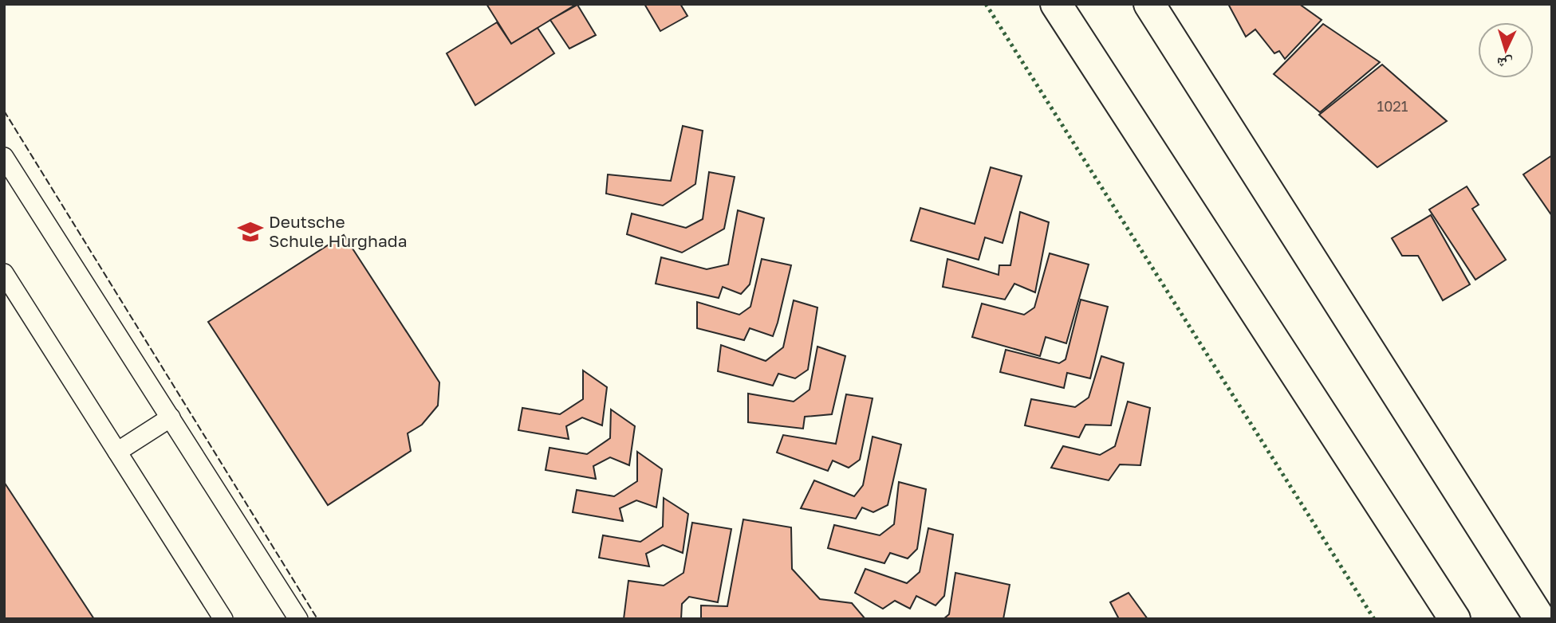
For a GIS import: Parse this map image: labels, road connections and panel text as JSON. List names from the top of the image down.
{
  "places": {
    "school or university": ["Deutsche Schule Hurghada"]
  },
  "house_numbers": ["1021"],
  "north": "bottom"
}
